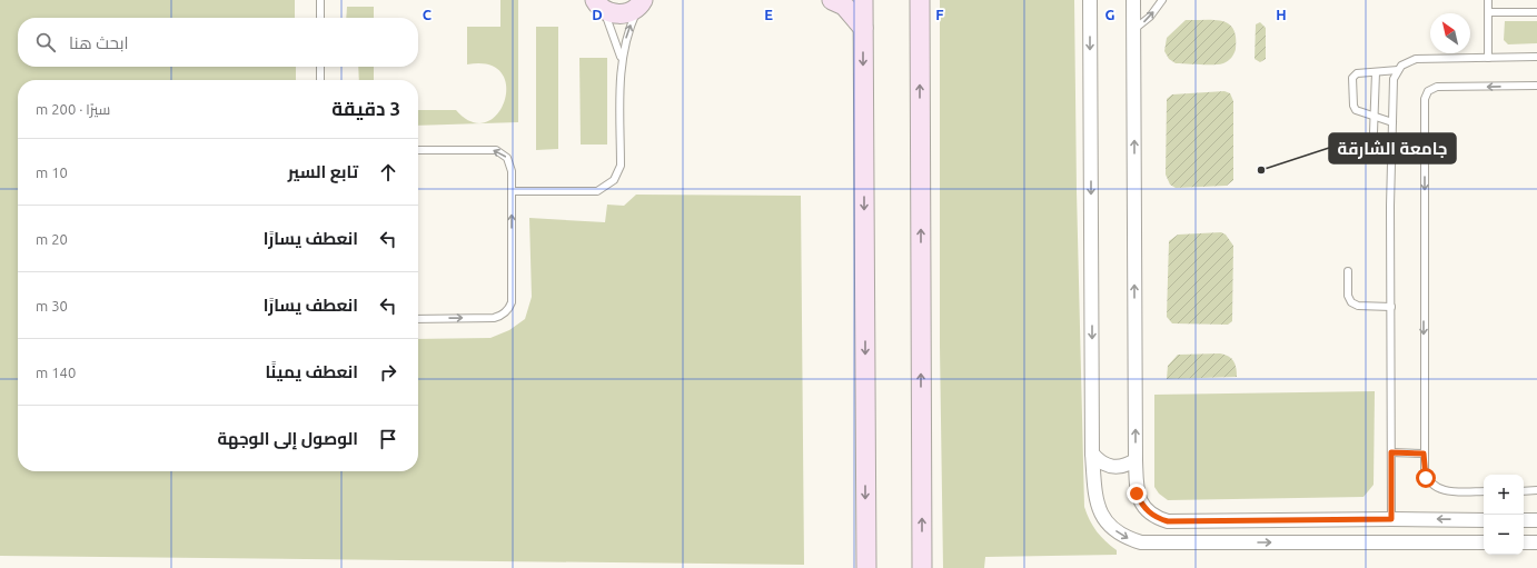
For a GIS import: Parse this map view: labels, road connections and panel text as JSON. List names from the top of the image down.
{
  "places": ["جامعة الشارقة"],
  "north": "top left",
  "page": {
    "search": "ابحث هنا",
    "heading": ["3 دقيقة", "سيرًا · 200 m"],
    "list": [
      ["تابع السير", "10 m"],
      ["انعطف يسارًا", "20 m"],
      ["انعطف يسارًا", "30 m"],
      ["انعطف يمينًا", "140 m"],
      "الوصول إلى الوجهة"
    ],
    "map_buttons": ["+", "−"]
  },
  "grid": {
    "columns": [
      "C",
      "D",
      "E",
      "F",
      "G",
      "H"
    ]
  }
}
